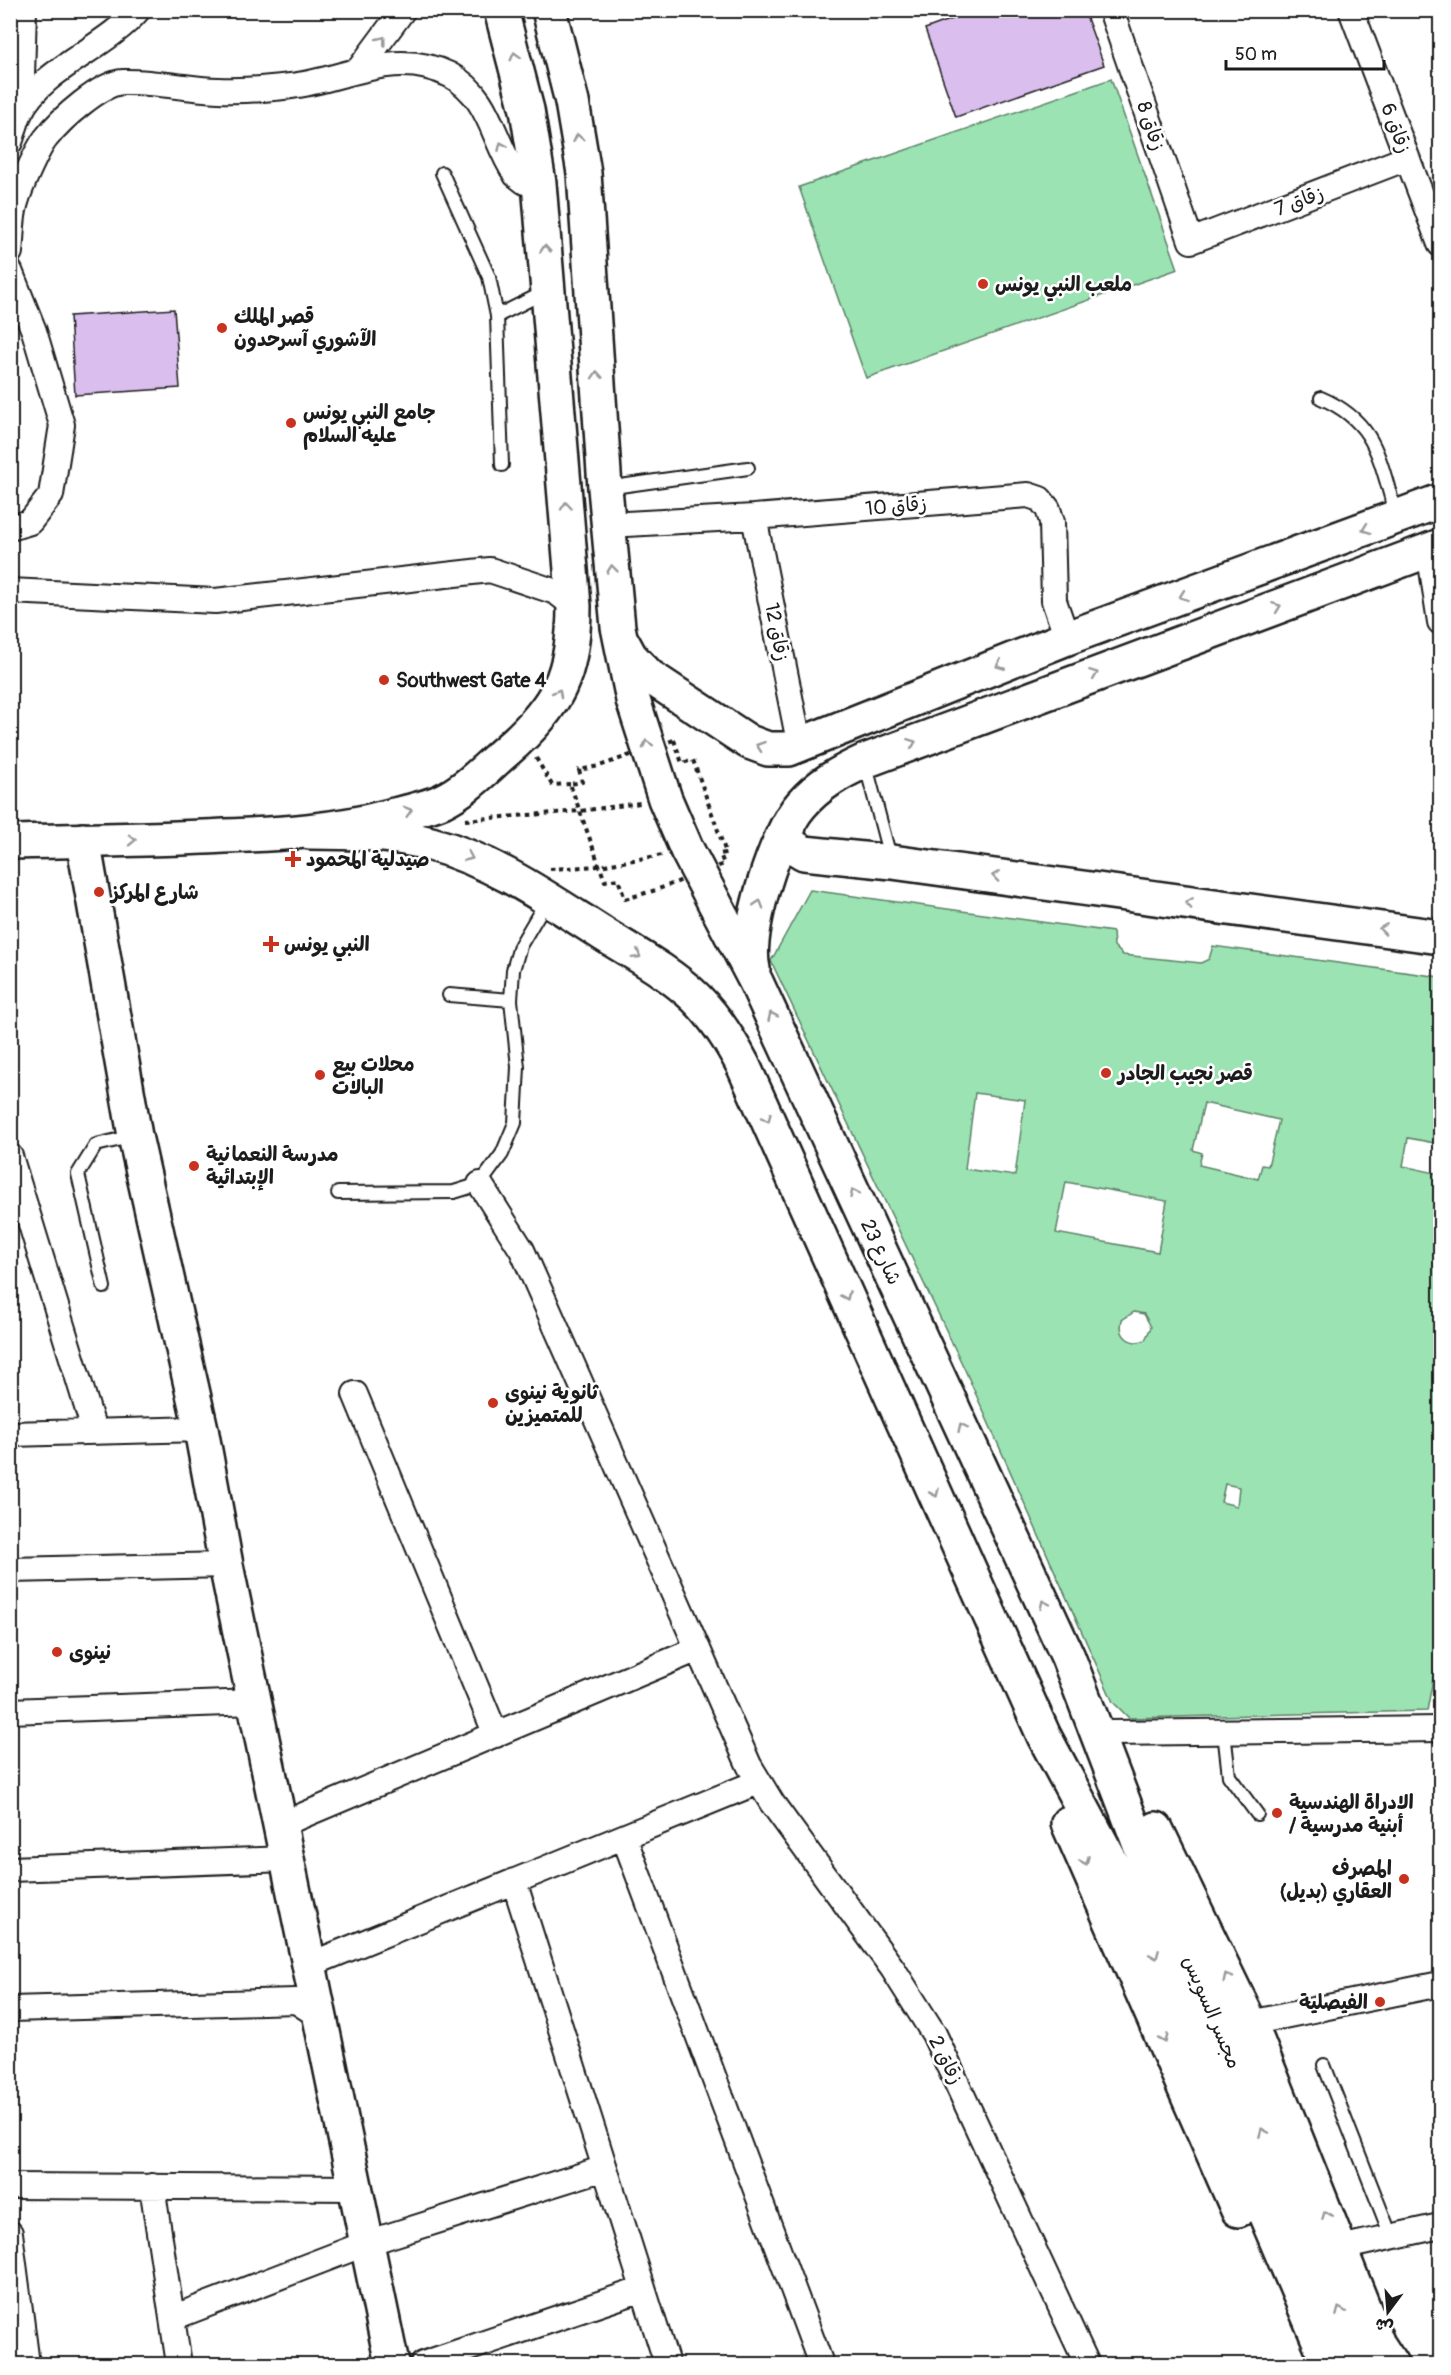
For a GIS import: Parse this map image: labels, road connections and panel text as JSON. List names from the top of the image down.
{
  "streets": {
    "main road": ["شارع 23", "مجسر السويس"],
    "street": [
      "زقاق 8",
      "زقاق 6",
      "زقاق 7",
      "زقاق 10",
      "زقاق 12",
      "زقاق 2"
    ]
  },
  "crossings": [
    ["زقاق 8", "زقاق 7"],
    ["زقاق 6", "زقاق 7"],
    ["زقاق 10", "زقاق 12"],
    ["شارع 23", "مجسر السويس"]
  ],
  "places": {
    "other": [
      "ملعب النبي يونس",
      "قصر الملك الآشوري آسرحدون",
      "جامع النبي يونس عليه السلام",
      "Southwest Gate 4",
      "شارع المركز",
      "قصر نجيب الجادر",
      "محلات بيع البالات",
      "مدرسة النعمانية الإبتدائية",
      "ثانوية نينوى للمتميزين",
      "نينوى",
      "الادراة الهندسية / أبنية مدرسية",
      "المصرف العقاري (بديل)",
      "الفيصلية"
    ],
    "health": ["صيدلية المحمود", "النبي يونس"]
  },
  "scale_bar": "50 m",
  "north": "bottom"
}
